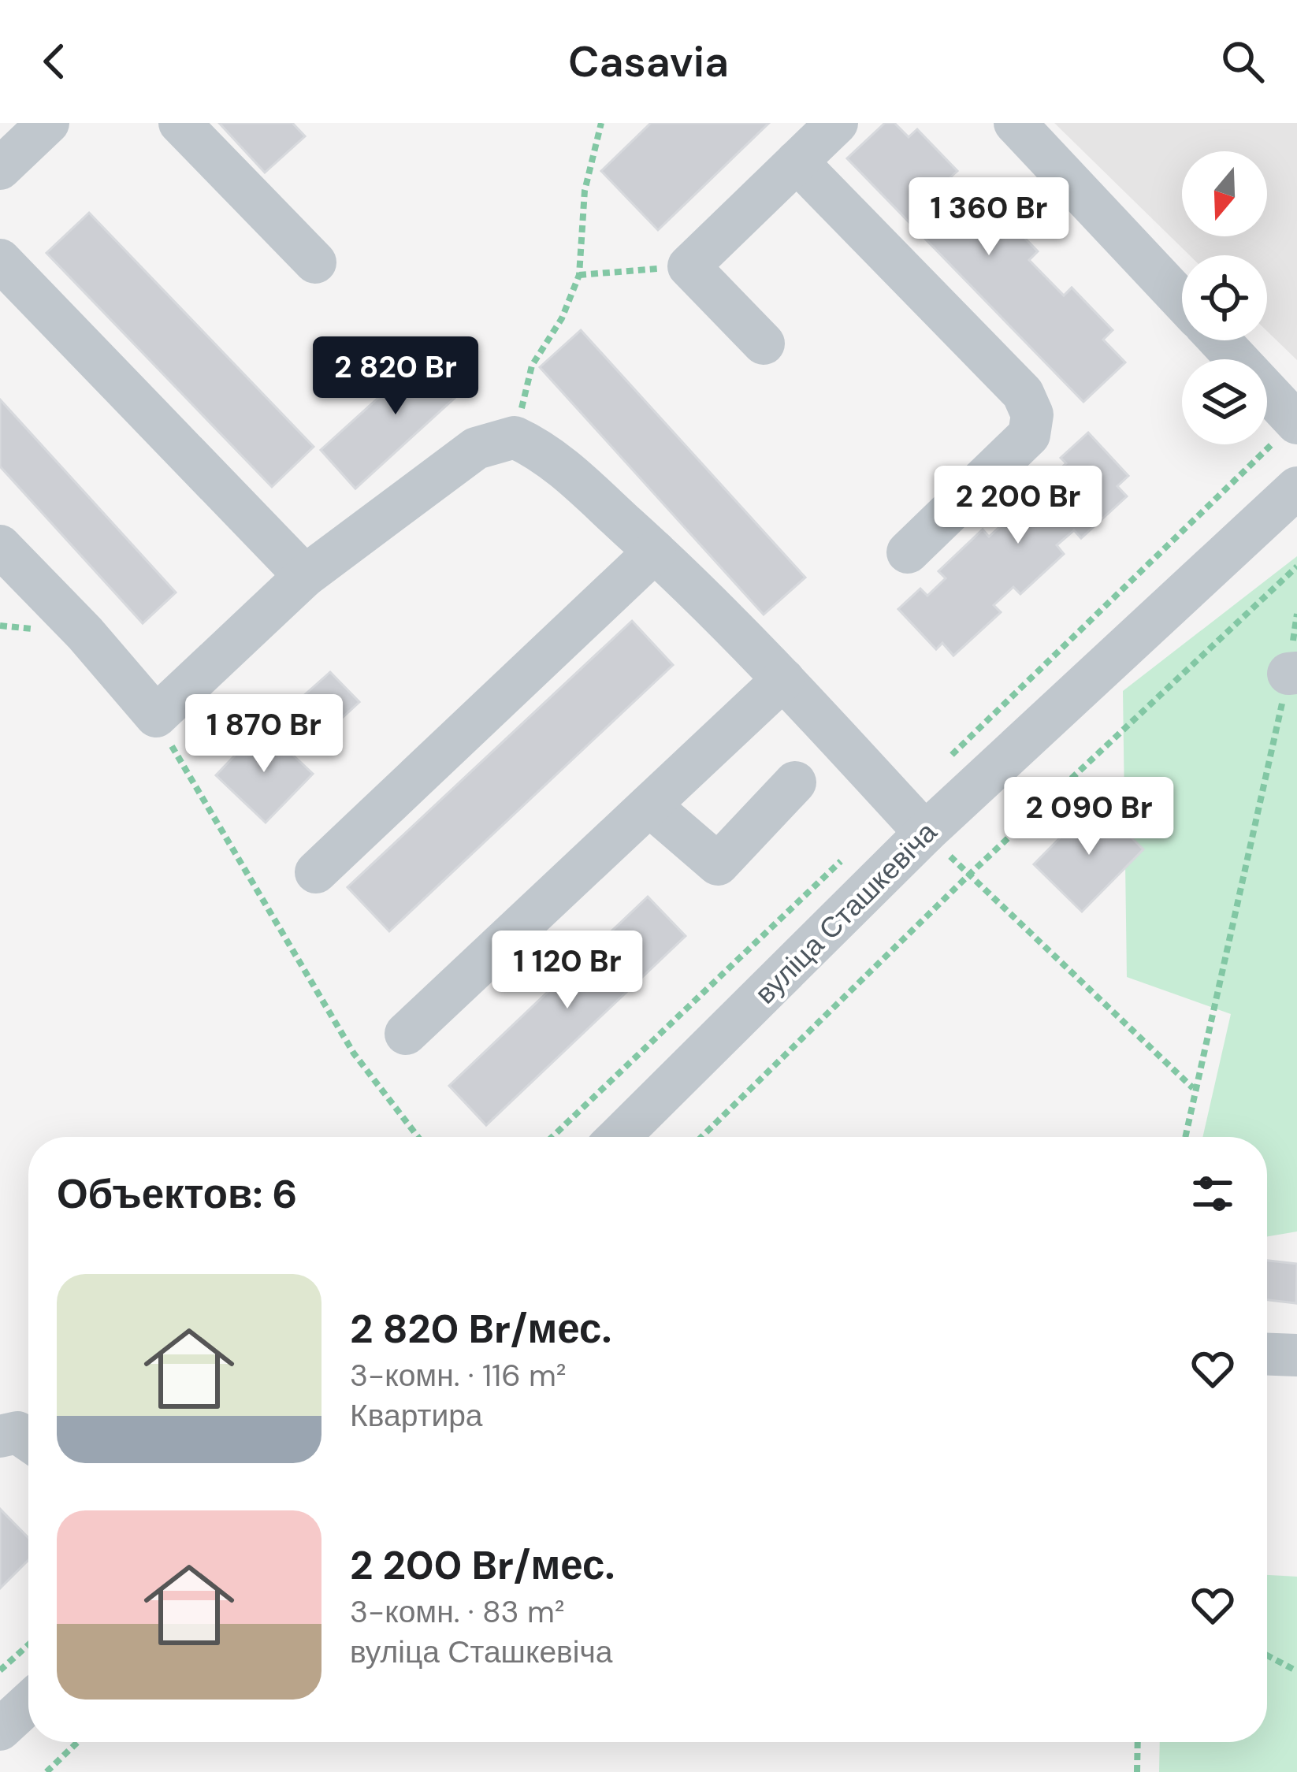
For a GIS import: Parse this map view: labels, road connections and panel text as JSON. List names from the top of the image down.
{
  "streets": {
    "street": ["вуліца Сташкевіча"]
  },
  "north": "bottom",
  "page": {
    "header": "Casavia",
    "price": [
      "1 360 Br",
      "2 820 Br",
      "2 200 Br",
      "1 870 Br",
      "2 090 Br",
      "1 120 Br"
    ],
    "heading": "Объектов: 6",
    "list": [
      {
        "name": "2 820 Br/мес.",
        "note": "3-комн. · 116 m² · Квартира"
      },
      {
        "name": "2 200 Br/мес.",
        "note": "3-комн. · 83 m² · вуліца Сташкевіча"
      }
    ]
  }
}
